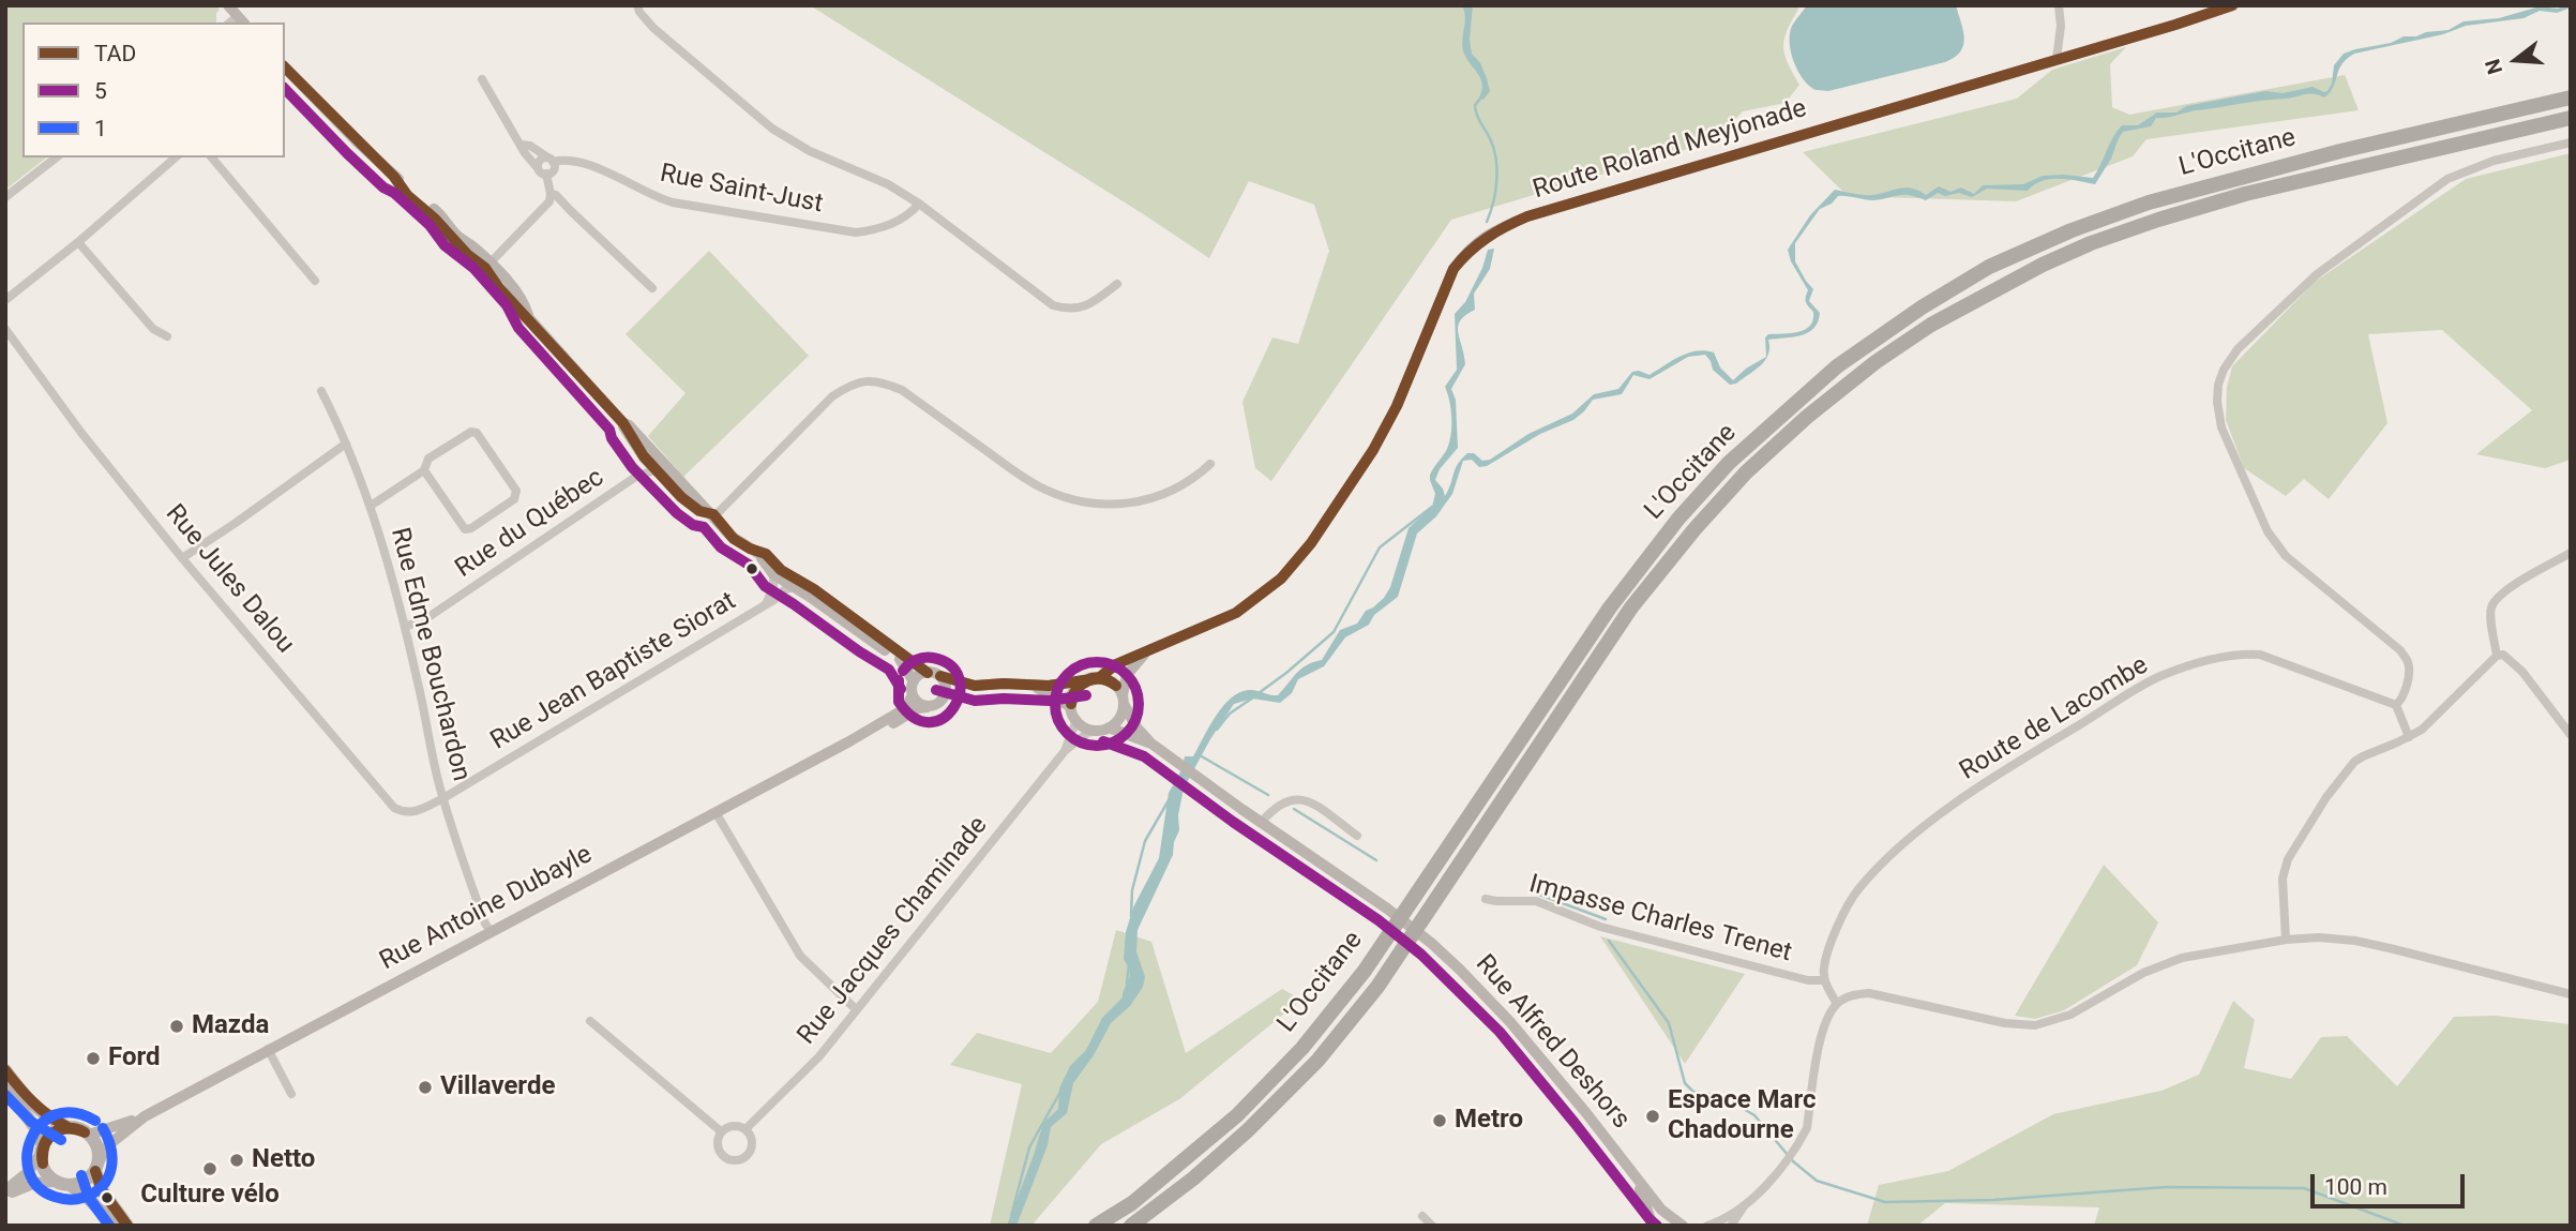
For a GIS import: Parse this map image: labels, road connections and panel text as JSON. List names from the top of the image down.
{
  "streets": {
    "highway": ["L'Occitane"],
    "main road": ["Route Roland Meyjonade", "Rue Antoine Dubayle", "Rue Alfred Deshors"],
    "street": [
      "Rue Saint-Just",
      "Rue du Québec",
      "Rue Jules Dalou",
      "Rue Edme Bouchardon",
      "Rue Jean Baptiste Siorat",
      "Route de Lacombe",
      "Impasse Charles Trenet",
      "Rue Jacques Chaminade"
    ]
  },
  "crossings": [
    ["Route Roland Meyjonade", "Rue Jacques Chaminade"],
    ["Rue du Québec", "Rue Edme Bouchardon"],
    ["Rue Jules Dalou", "Rue Edme Bouchardon"],
    ["Rue Jules Dalou", "Rue Jean Baptiste Siorat"],
    ["Rue Edme Bouchardon", "Rue Jean Baptiste Siorat"],
    ["Rue Edme Bouchardon", "Rue Antoine Dubayle"],
    ["Route de Lacombe", "Impasse Charles Trenet"]
  ],
  "places": [
    "Mazda",
    "Ford",
    "Villaverde",
    "Espace Marc Chadourne",
    "Metro",
    "Netto",
    "Culture vélo"
  ],
  "lines": ["transit line TAD", "transit line 5", "transit line 1"],
  "legend": ["TAD", "5", "1"],
  "scale_bar": "100 m",
  "north": "left"
}
